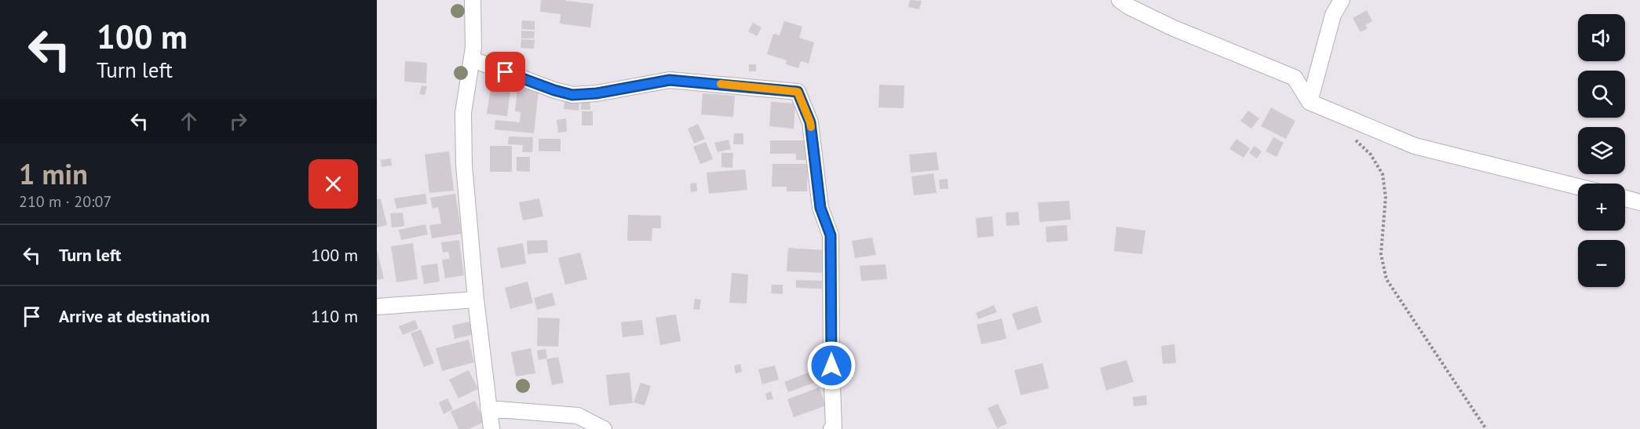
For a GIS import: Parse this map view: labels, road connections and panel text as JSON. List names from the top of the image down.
{
  "page": {
    "turn": ["100 m", "Turn left"],
    "map_buttons": ["+", "−"],
    "heading": ["1 min", "210 m · 20:07"],
    "list": [
      {
        "name": "Turn left",
        "value": "100 m"
      },
      {
        "name": "Arrive at destination",
        "value": "110 m"
      }
    ]
  }
}
